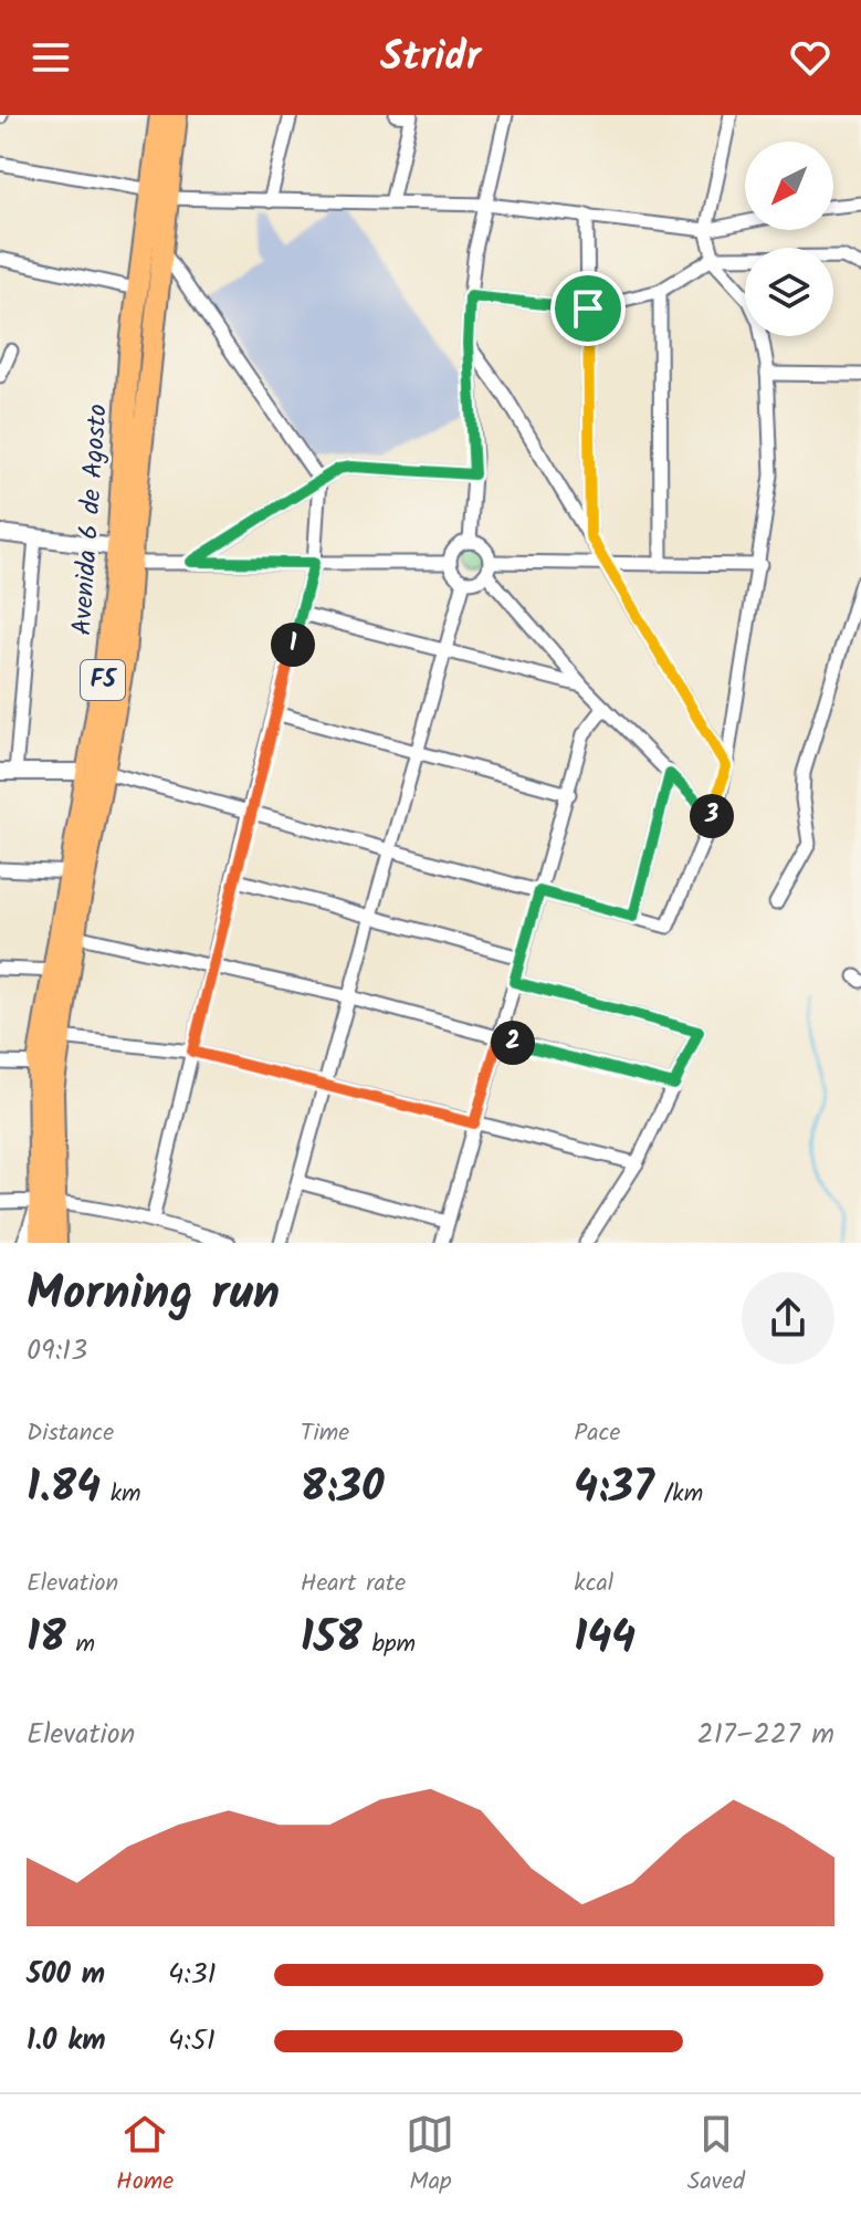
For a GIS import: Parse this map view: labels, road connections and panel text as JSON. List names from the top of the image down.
{
  "streets": {
    "highway": ["Avenida 6 de Agosto", "F5"]
  },
  "north": "bottom left",
  "page": {
    "header": "Stridr",
    "pins": ["1", "3", "2"],
    "heading": ["Morning run", "09:13"],
    "stats": [
      ["Distance", "1.84 km"],
      ["Time", "8:30"],
      ["Pace", "4:37 /km"],
      ["Elevation", "18 m"],
      ["Heart rate", "158 bpm"],
      ["kcal", "144"]
    ],
    "chart": ["Elevation", "217–227 m"],
    "list": [
      {
        "name": "500 m",
        "note": "4:31"
      },
      {
        "name": "1.0 km",
        "note": "4:51"
      }
    ],
    "tabs": ["Home", "Map", "Saved"]
  }
}
